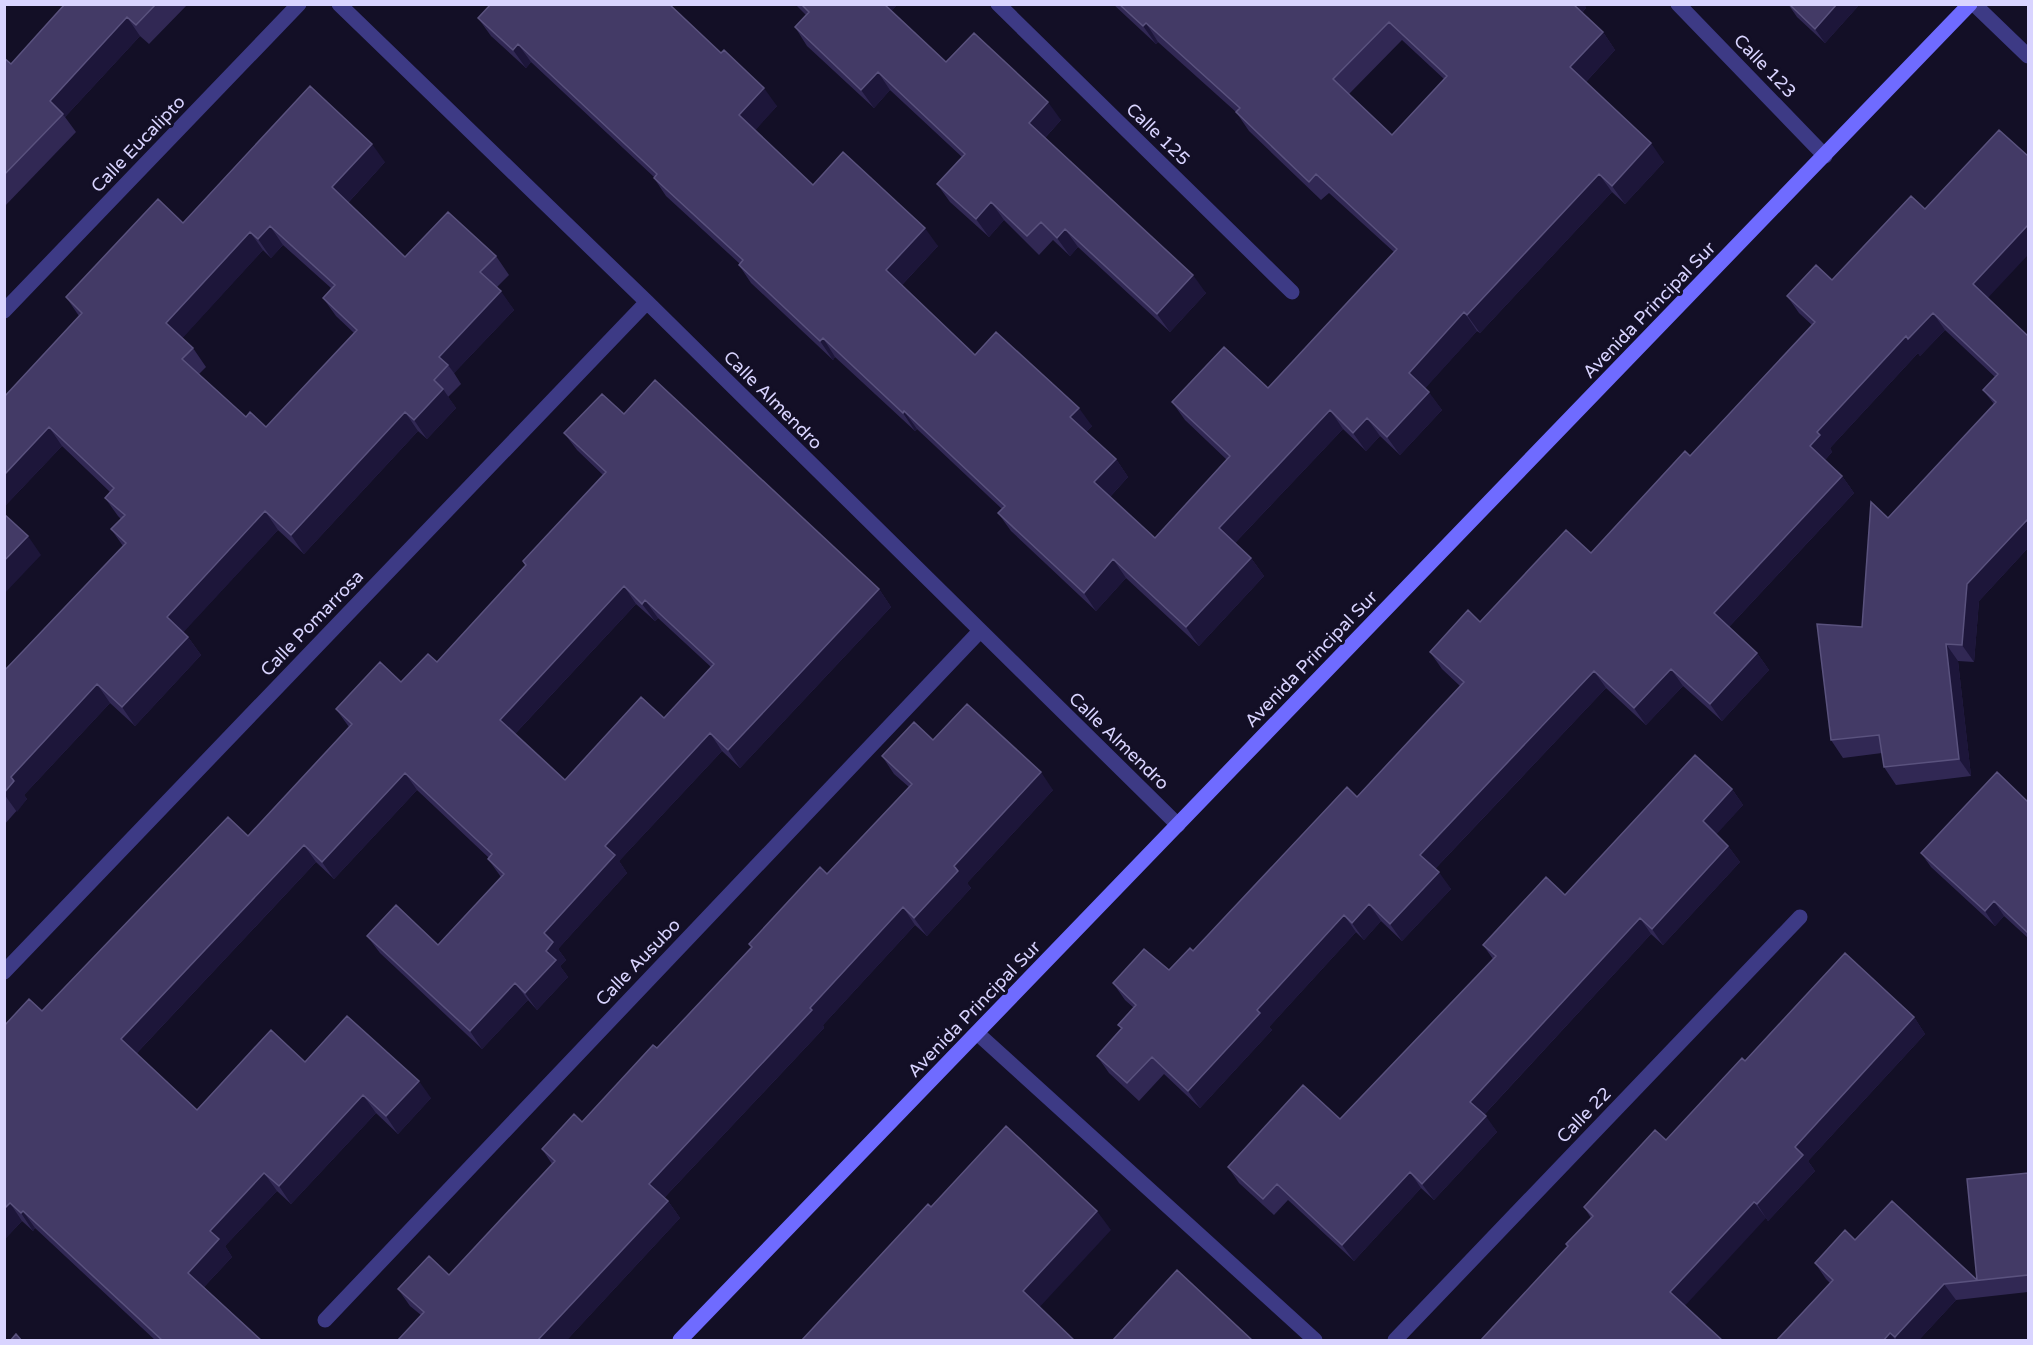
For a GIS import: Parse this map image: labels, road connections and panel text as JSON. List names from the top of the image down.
{
  "streets": {
    "street": [
      "Calle 123",
      "Calle 125",
      "Calle Eucalipto",
      "Avenida Principal Sur",
      "Calle Almendro",
      "Calle Pomarrosa",
      "Calle Ausubo",
      "Calle 22"
    ]
  },
  "crossings": [
    ["Calle 123", "Avenida Principal Sur"],
    ["Avenida Principal Sur", "Calle Almendro"],
    ["Calle Almendro", "Calle Pomarrosa"],
    ["Calle Almendro", "Calle Ausubo"]
  ]
}
